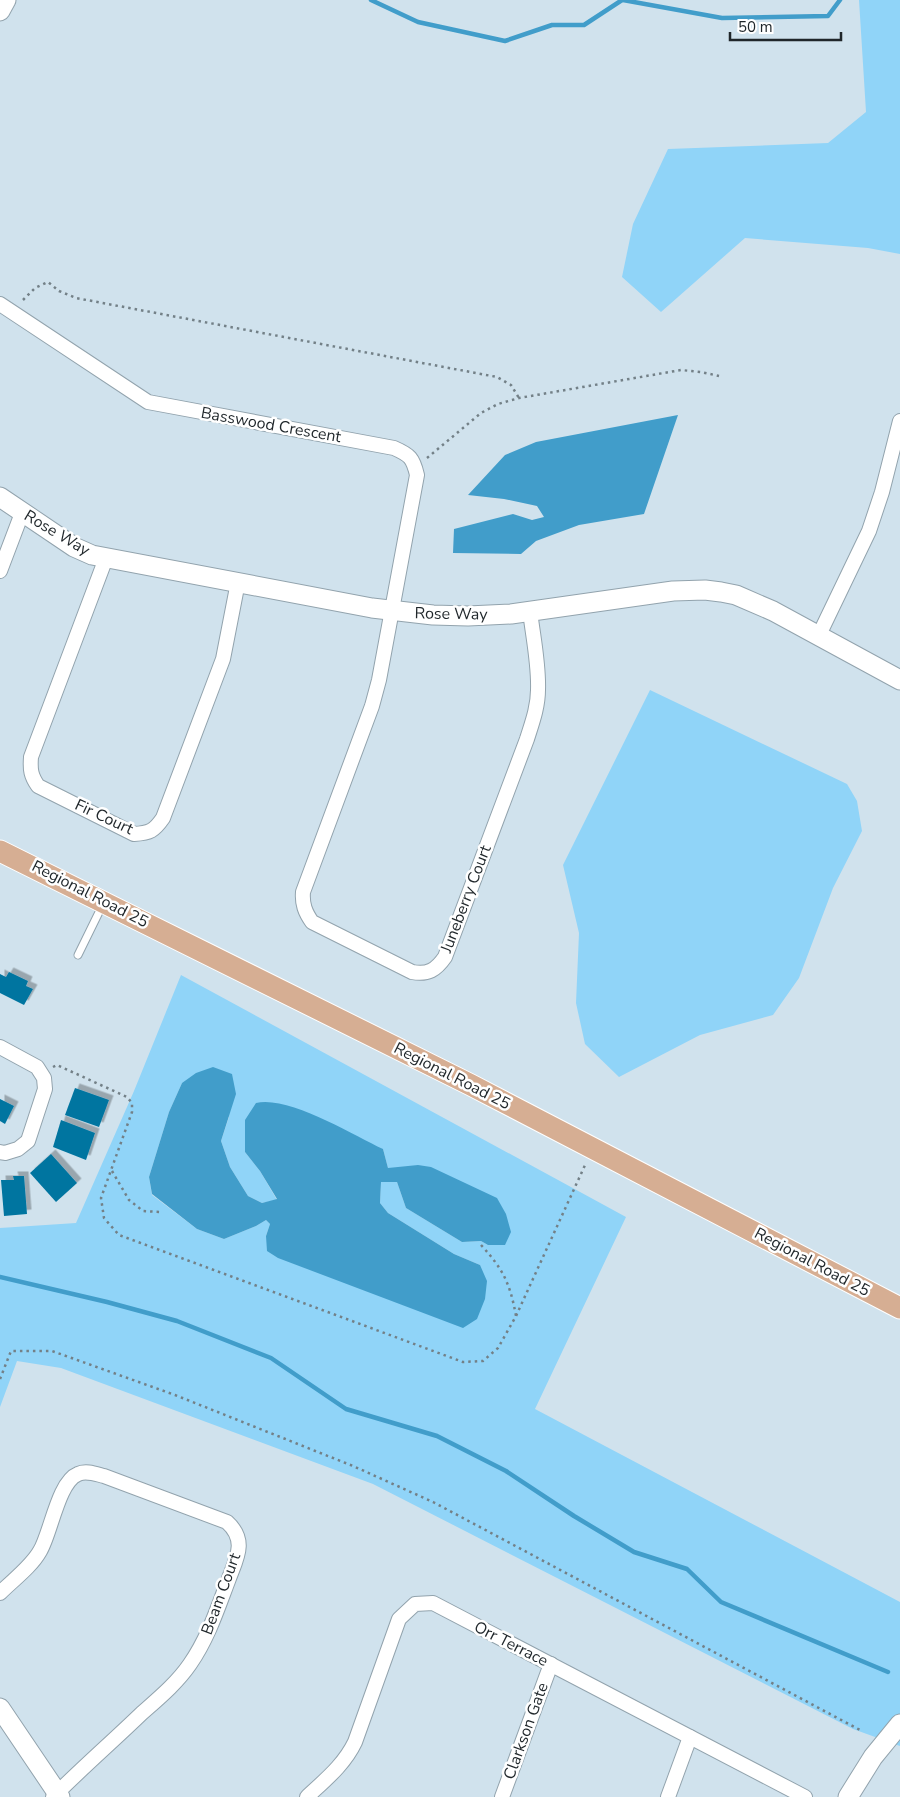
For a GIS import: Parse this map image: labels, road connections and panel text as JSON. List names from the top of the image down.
{
  "streets": {
    "main road": ["Regional Road 25"],
    "street": [
      "Basswood Crescent",
      "Rose Way",
      "Fir Court",
      "Juneberry Court",
      "Beam Court",
      "Orr Terrace",
      "Clarkson Gate"
    ]
  },
  "crossings": [
    ["Rose Way", "Fir Court"],
    ["Rose Way", "Juneberry Court"],
    ["Orr Terrace", "Clarkson Gate"]
  ],
  "scale_bar": "50 m"
}
